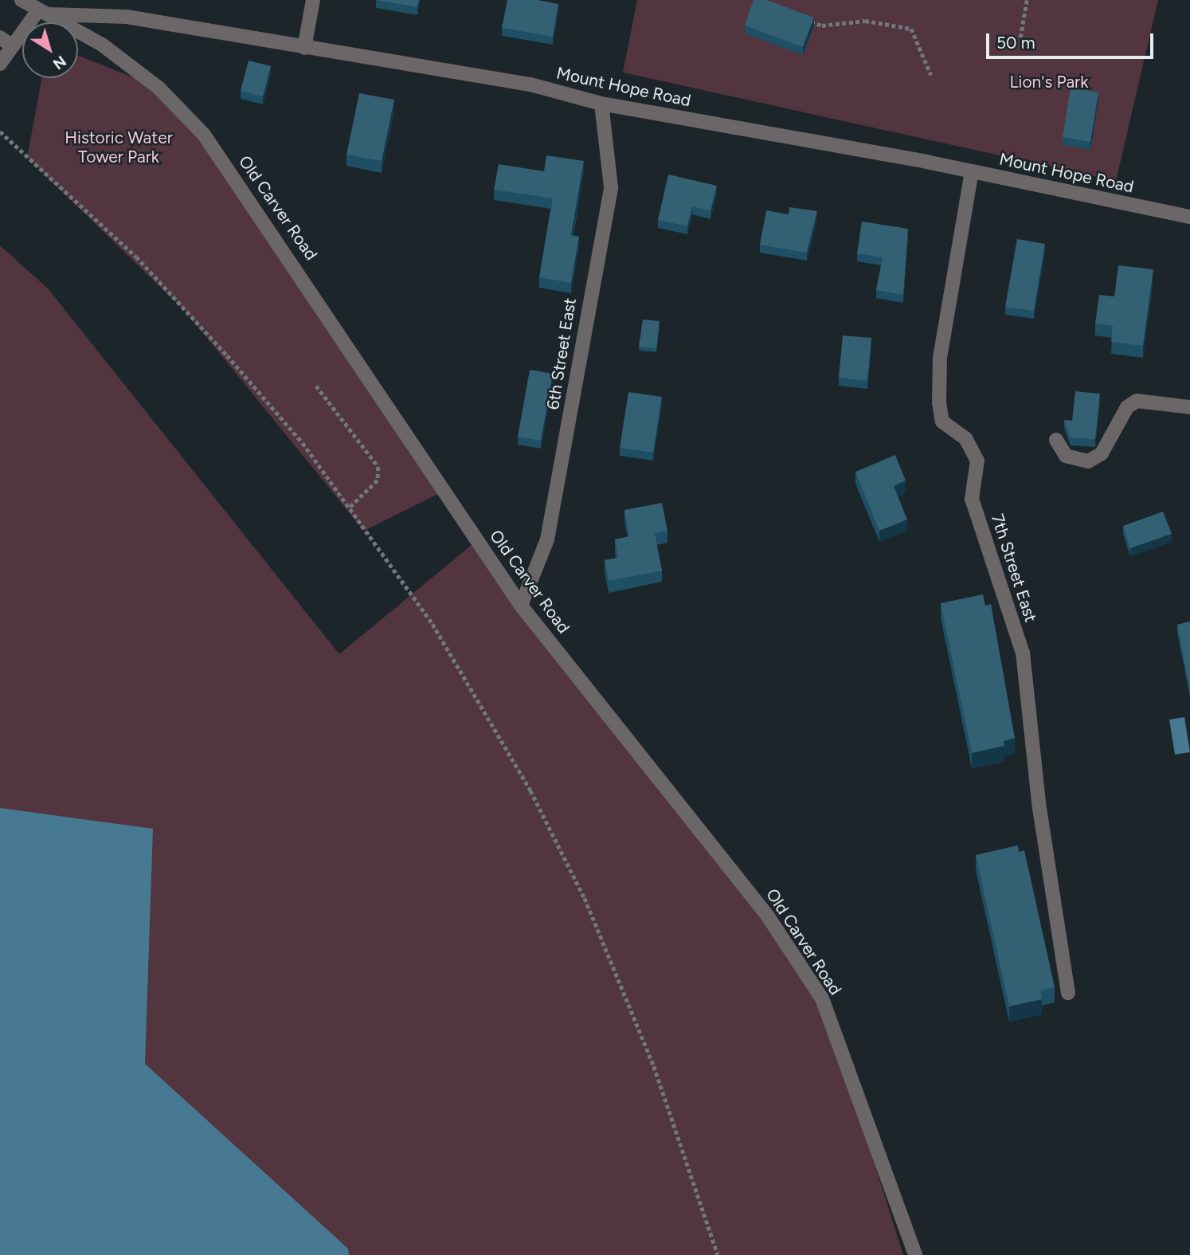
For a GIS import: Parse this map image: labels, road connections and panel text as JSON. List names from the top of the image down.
{
  "streets": {
    "street": [
      "Mount Hope Road",
      "Old Carver Road",
      "6th Street East",
      "7th Street East"
    ]
  },
  "crossings": [
    ["Mount Hope Road", "Old Carver Road"],
    ["Mount Hope Road", "6th Street East"],
    ["Mount Hope Road", "7th Street East"],
    ["Old Carver Road", "6th Street East"]
  ],
  "parks": ["Lion's Park", "Historic Water Tower Park"],
  "scale_bar": "50 m",
  "north": "bottom right"
}
